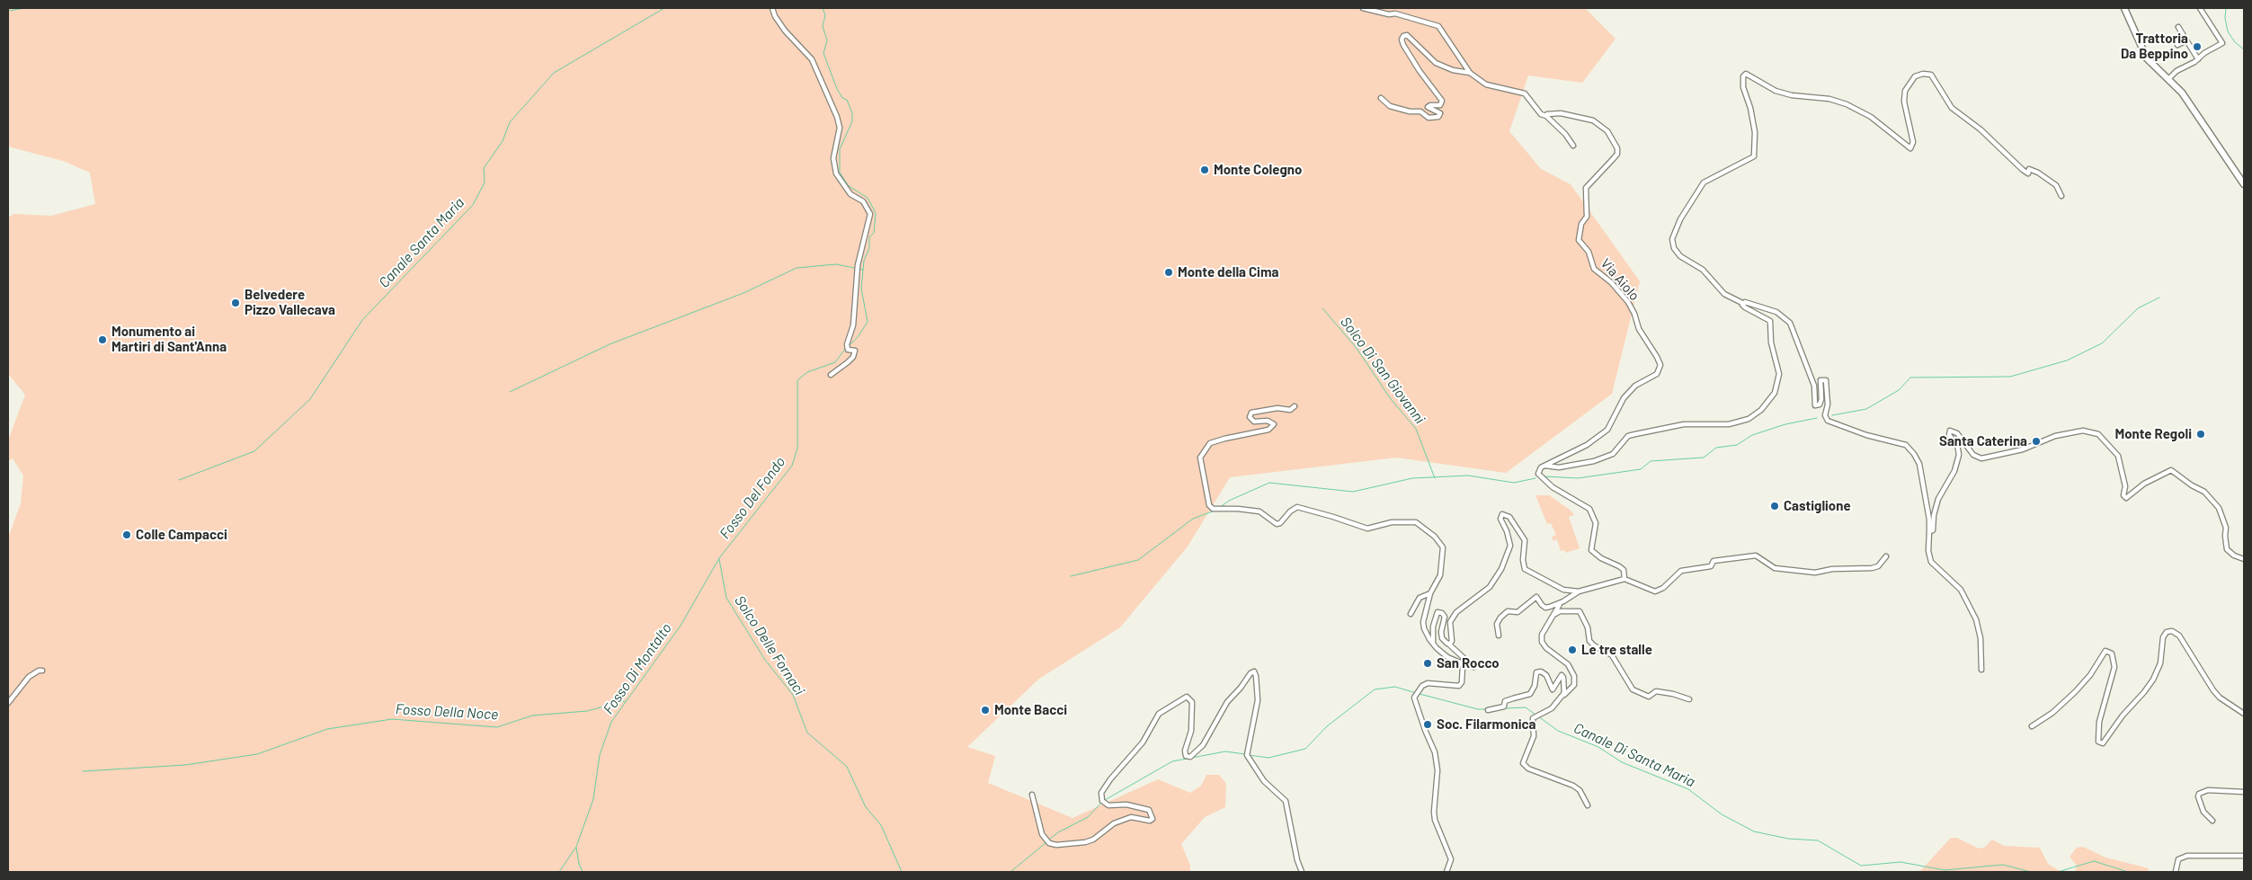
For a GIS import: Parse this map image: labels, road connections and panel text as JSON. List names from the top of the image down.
{
  "streets": {
    "street": ["Via Aiolo"]
  },
  "water": [
    "Canale Santa Maria",
    "Solco Di San Giovanni",
    "Fosso Del Fondo",
    "Solco Delle Fornaci",
    "Fosso Di Montalto",
    "Fosso Della Noce",
    "Canale Di Santa Maria"
  ],
  "places": [
    "Trattoria Da Beppino",
    "Monte Colegno",
    "Monte della Cima",
    "Belvedere Pizzo Vallecava",
    "Monumento ai Martiri di Sant'Anna",
    "Monte Regoli",
    "Santa Caterina",
    "Castiglione",
    "Colle Campacci",
    "Le tre stalle",
    "San Rocco",
    "Monte Bacci",
    "Soc. Filarmonica"
  ]
}
